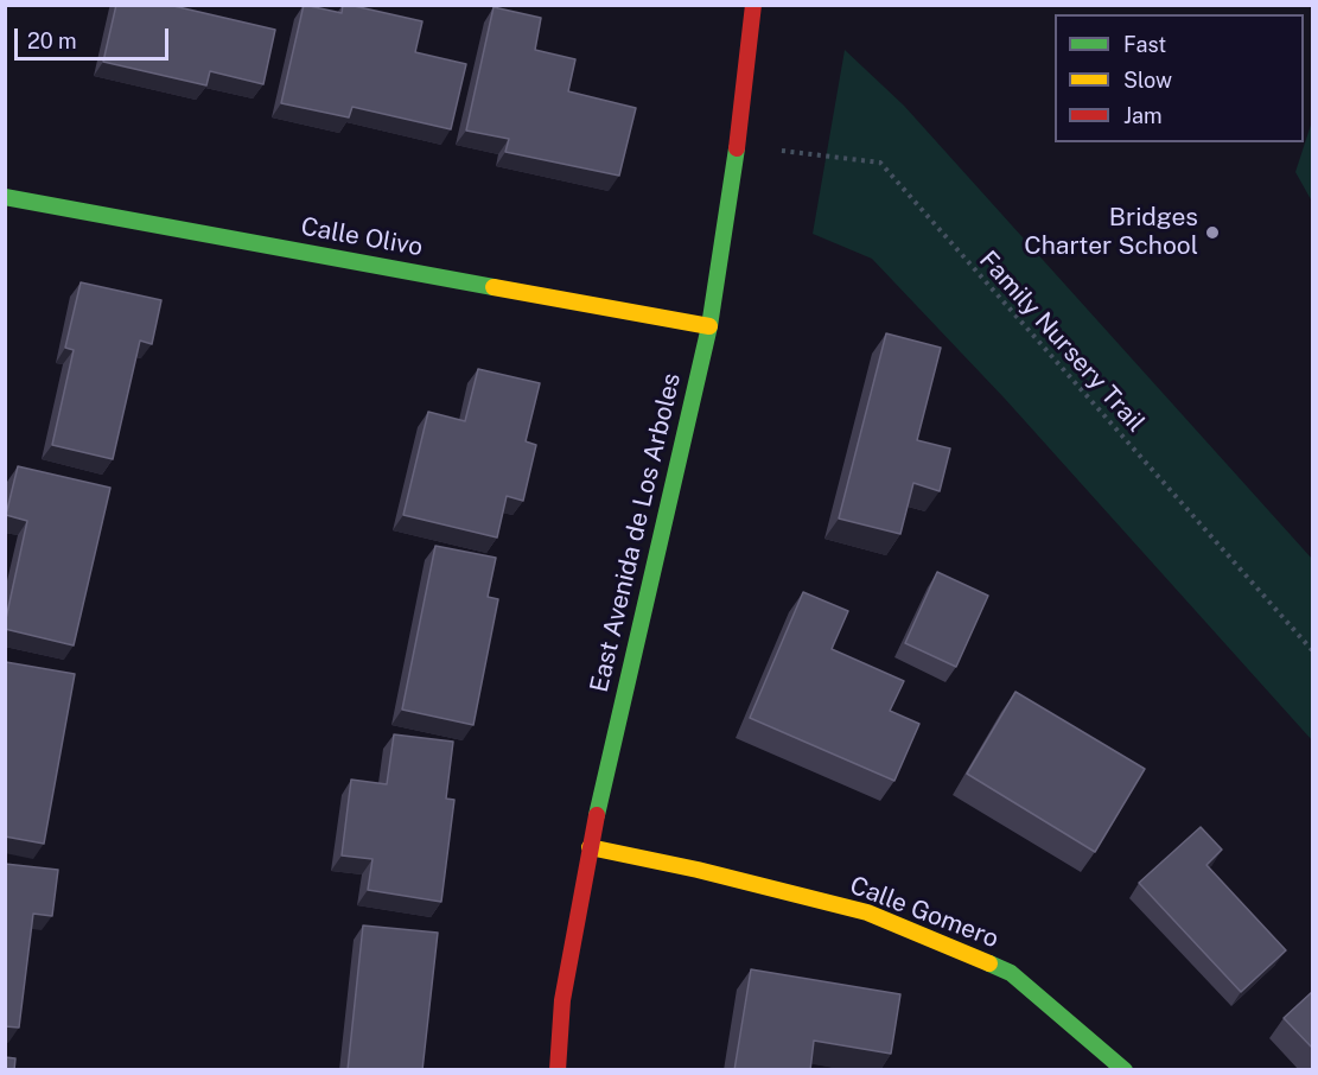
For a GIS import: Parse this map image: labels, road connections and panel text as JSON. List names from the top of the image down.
{
  "streets": {
    "street": ["Calle Olivo", "East Avenida de Los Arboles", "Calle Gomero"],
    "path": ["Family Nursery Trail"]
  },
  "crossings": [
    ["Calle Olivo", "East Avenida de Los Arboles"],
    ["Family Nursery Trail", "East Avenida de Los Arboles"],
    ["East Avenida de Los Arboles", "Calle Gomero"]
  ],
  "places": ["Bridges Charter School"],
  "legend": ["Fast", "Slow", "Jam"],
  "scale_bar": "20 m"
}
